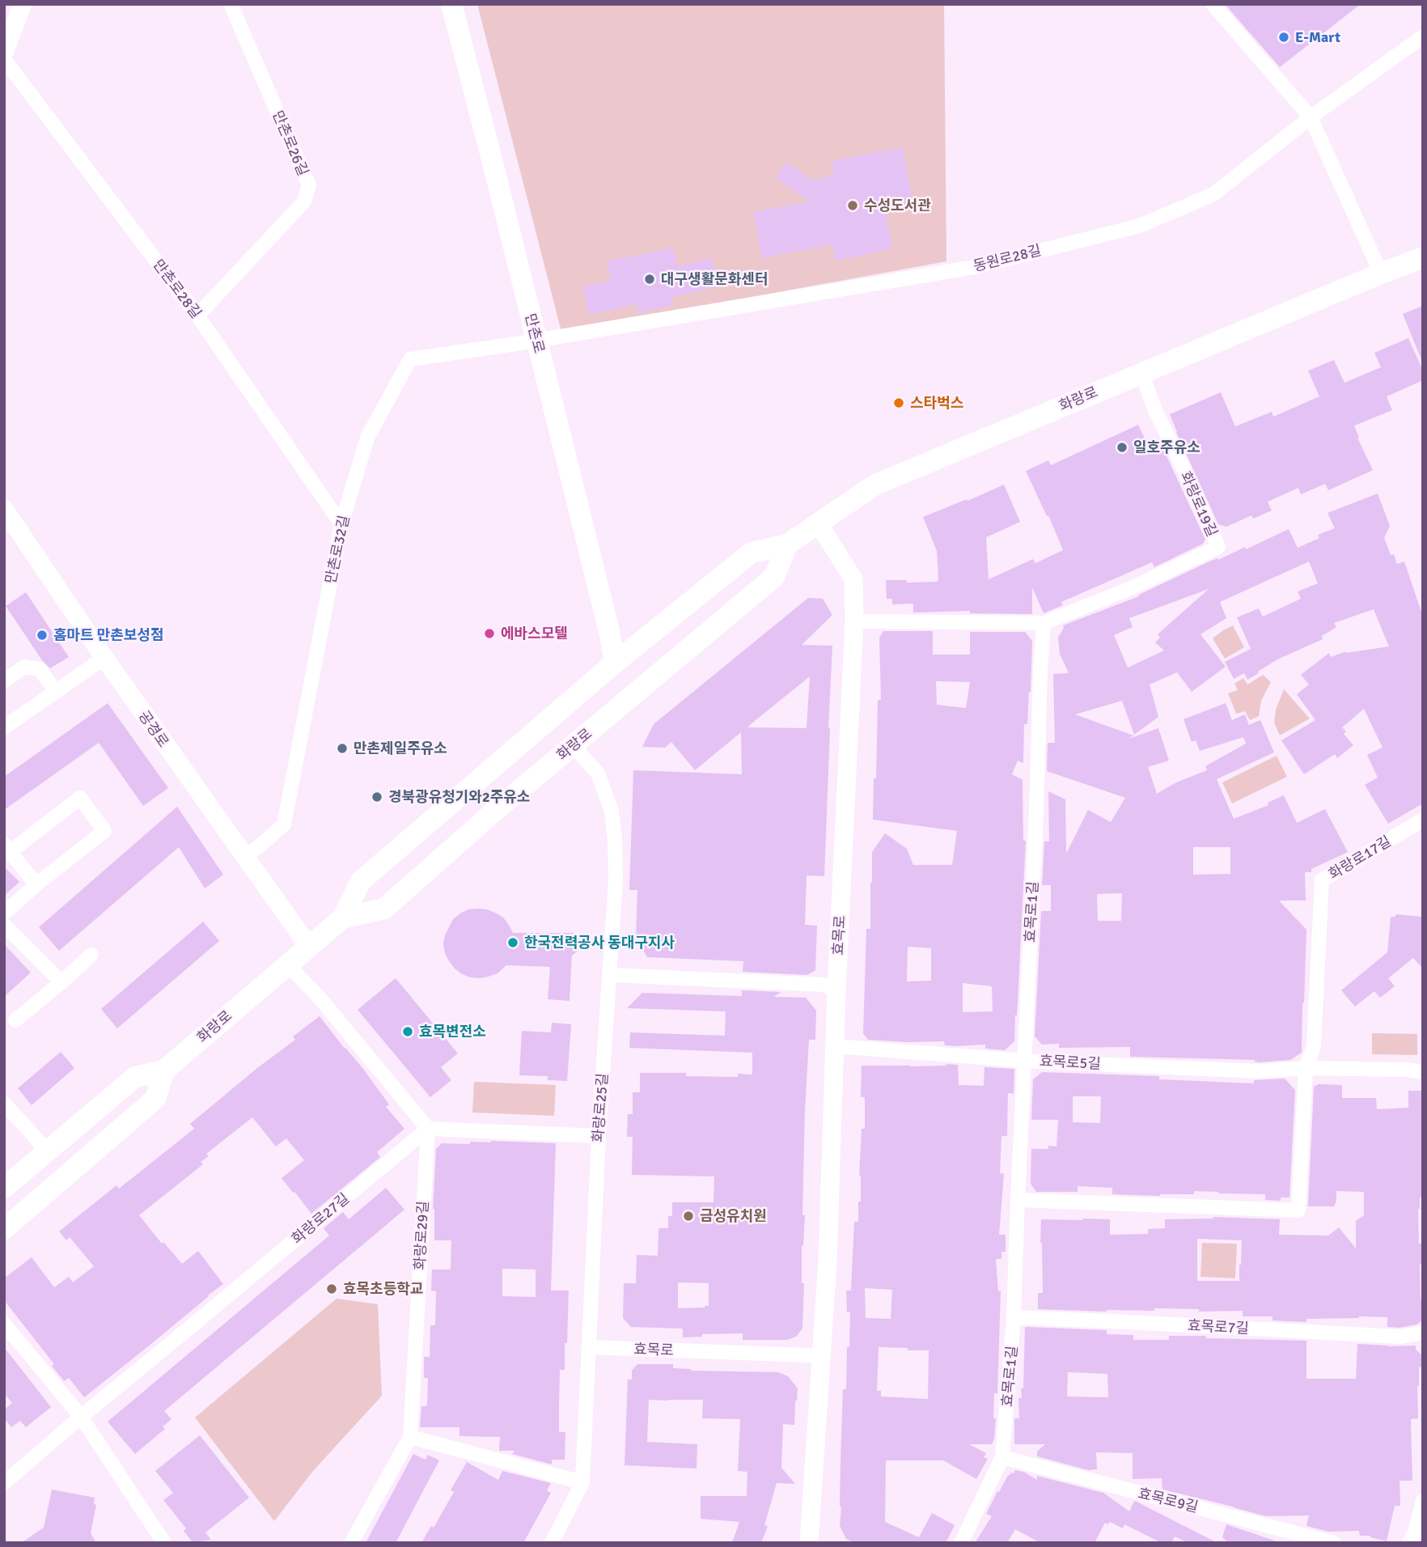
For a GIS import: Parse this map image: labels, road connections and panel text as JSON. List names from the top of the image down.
{
  "streets": {
    "main road": ["만촌로", "화랑로"],
    "street": [
      "만촌로26길",
      "동원로28길",
      "만촌로28길",
      "화랑로19길",
      "만촌로32길",
      "공경로",
      "화랑로17길",
      "효목로1길",
      "효목로",
      "효목로5길",
      "화랑로25길",
      "화랑로27길",
      "화랑로29길",
      "효목로7길",
      "효목로9길"
    ]
  },
  "crossings": [
    ["만촌로26길", "만촌로28길"],
    ["동원로28길", "만촌로"],
    ["동원로28길", "만촌로32길"],
    ["만촌로28길", "만촌로32길"],
    ["만촌로", "화랑로"],
    ["만촌로", "만촌로32길"],
    ["화랑로", "화랑로19길"],
    ["화랑로", "공경로"],
    ["화랑로", "효목로"],
    ["화랑로", "화랑로25길"],
    ["화랑로19길", "효목로1길"],
    ["만촌로32길", "공경로"],
    ["화랑로17길", "효목로5길"],
    ["효목로1길", "효목로5길"],
    ["효목로1길", "효목로7길"],
    ["효목로1길", "효목로9길"],
    ["효목로", "효목로5길"],
    ["효목로", "화랑로25길"],
    ["화랑로27길", "화랑로29길"]
  ],
  "places": [
    "E-Mart",
    "수성도서관",
    "대구생활문화센터",
    "스타벅스",
    "일호주유소",
    "에바스모텔",
    "홈마트 만촌보성점",
    "만촌제일주유소",
    "경북광유청기와2주유소",
    "한국전력공사 동대구지사",
    "효목변전소",
    "금성유치원",
    "효목초등학교"
  ]
}
